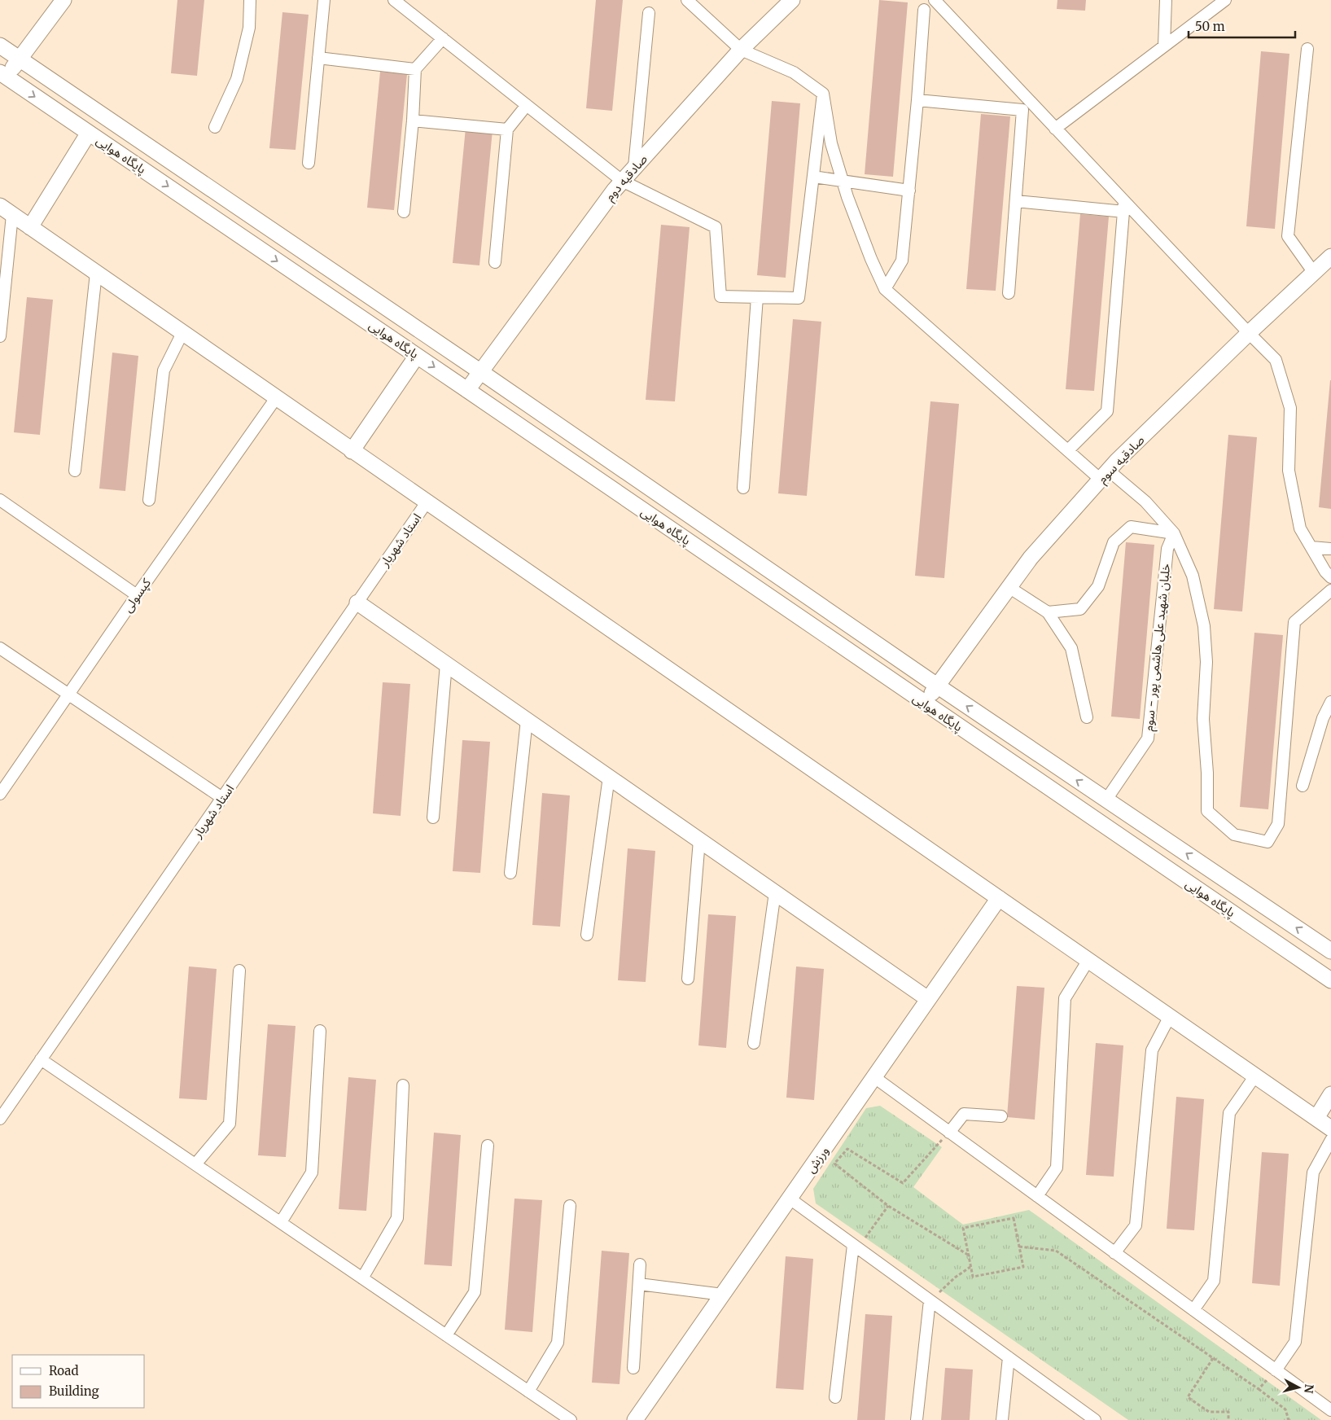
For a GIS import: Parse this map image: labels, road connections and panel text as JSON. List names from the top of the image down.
{
  "streets": {
    "street": [
      "پایگاه هوایی",
      "صادقیه دوم",
      "صادقیه سوم",
      "استاد شهریار",
      "کپسولی",
      "خلبان شهید علی هاشمی پور - سوم",
      "ورزش"
    ]
  },
  "crossings": [
    ["پایگاه هوایی", "صادقیه دوم"],
    ["پایگاه هوایی", "صادقیه سوم"],
    ["پایگاه هوایی", "خلبان شهید علی هاشمی پور - سوم"]
  ],
  "legend": ["Road", "Building"],
  "scale_bar": "50 m",
  "north": "right"
}
